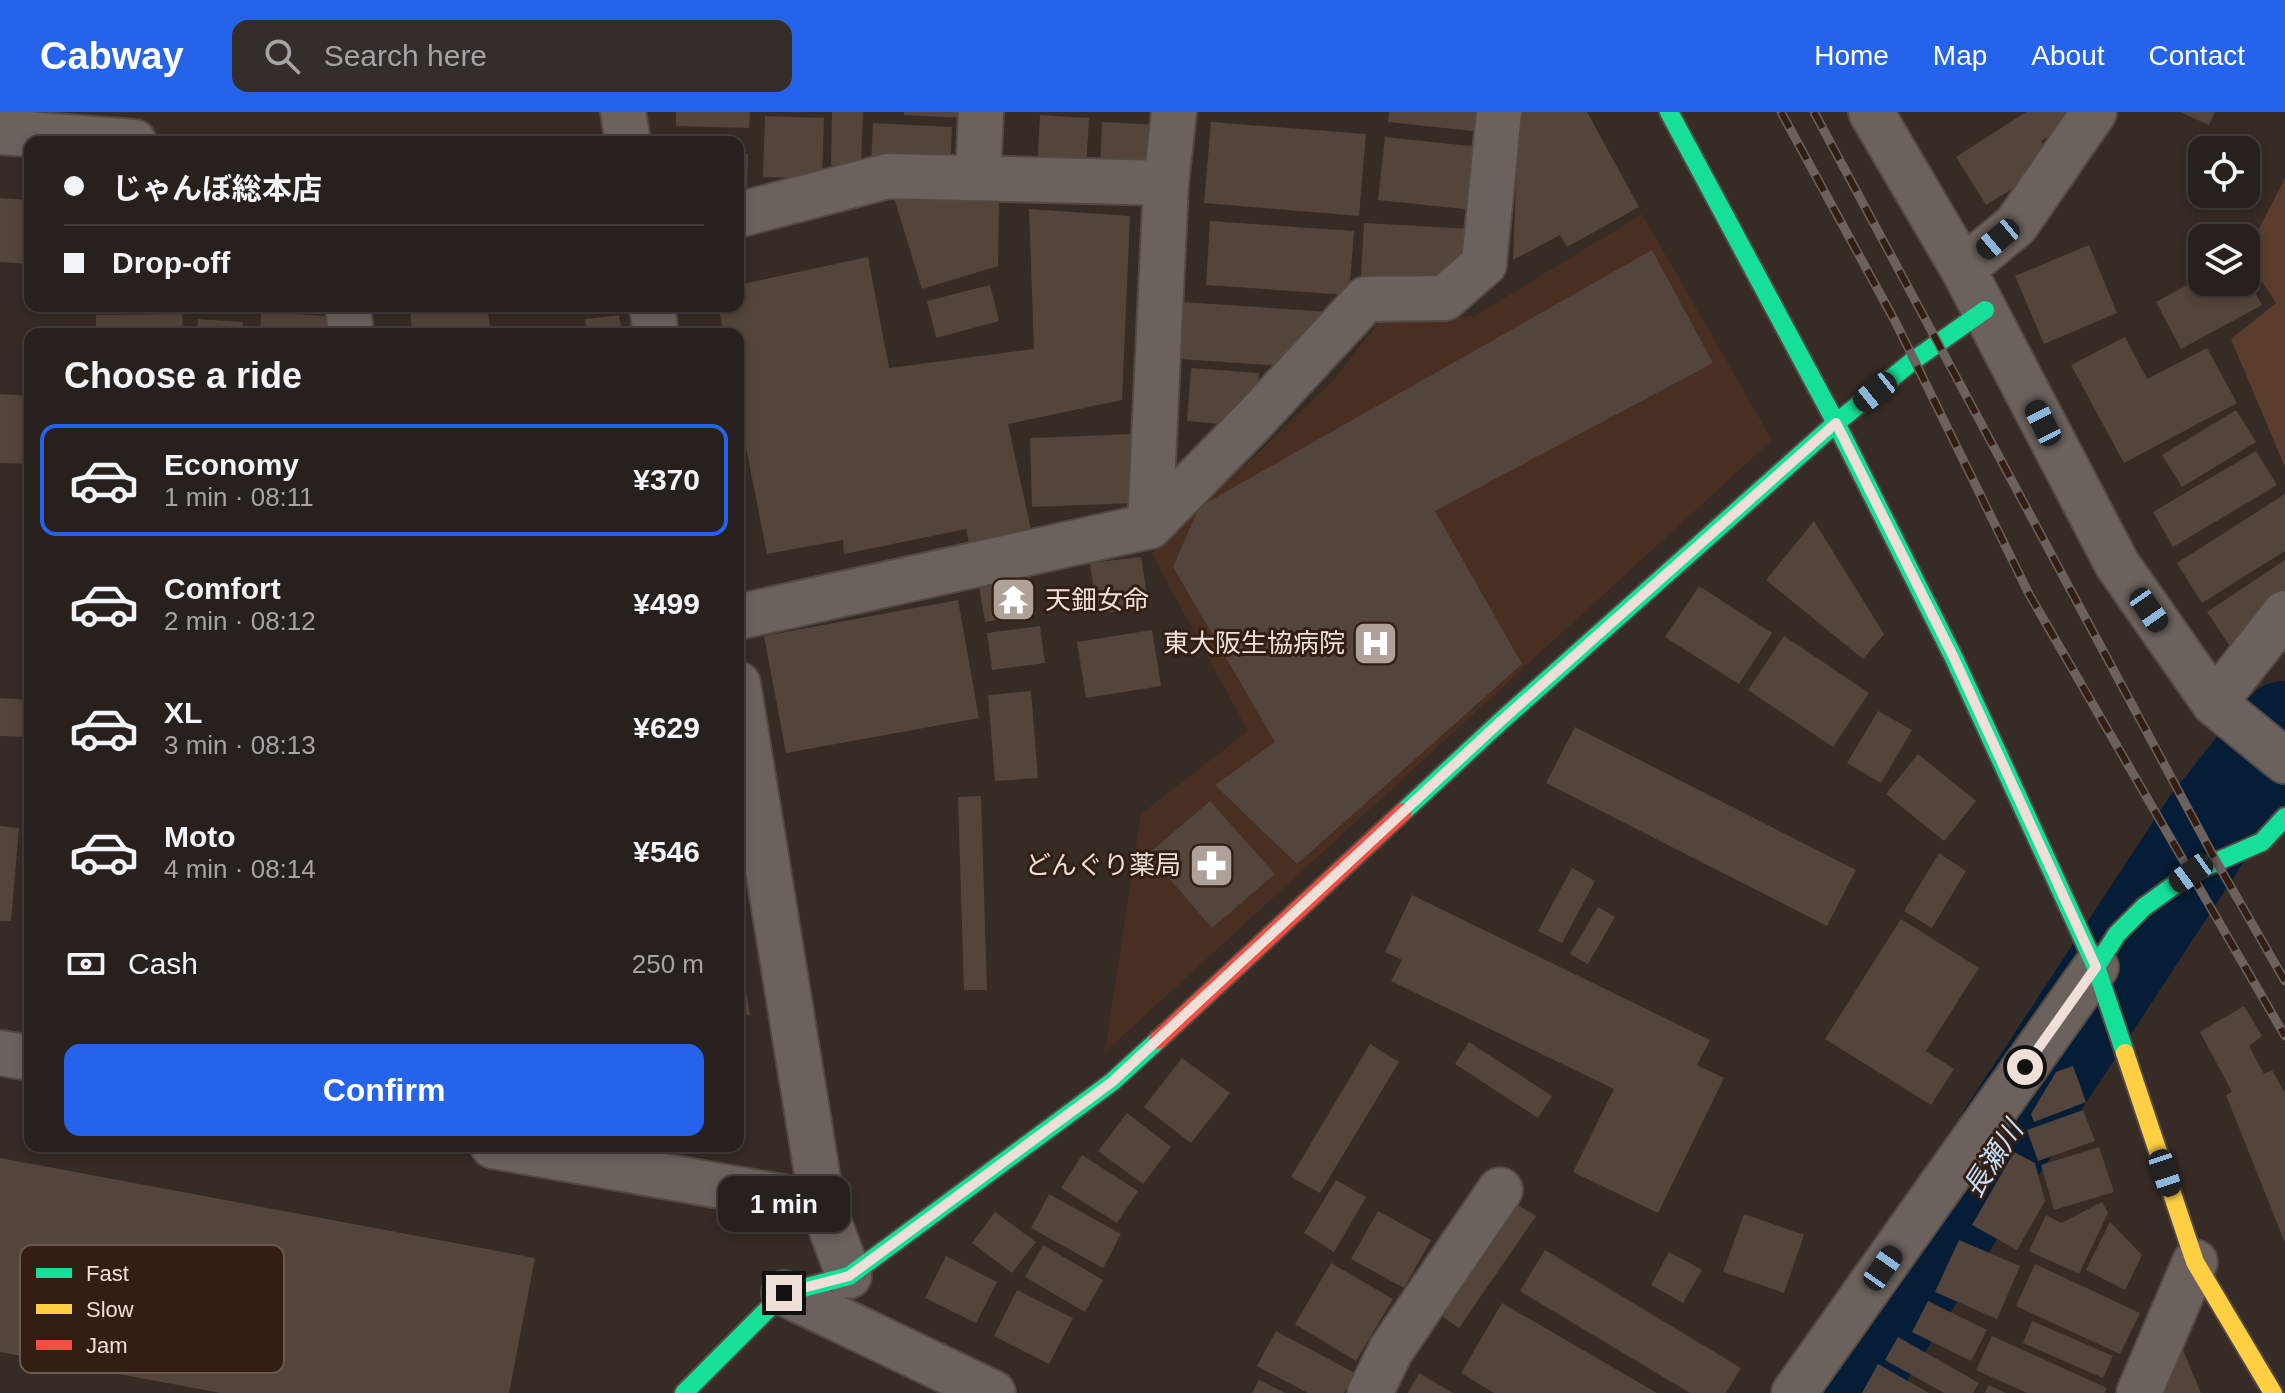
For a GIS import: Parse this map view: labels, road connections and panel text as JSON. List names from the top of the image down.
{
  "water": ["長瀬川"],
  "places": {
    "temple": ["天鈿女命"],
    "hospital": ["東大阪生協病院"],
    "pharmacy": ["どんぐり薬局"]
  },
  "legend": ["Fast", "Slow", "Jam"],
  "page": {
    "header": "Cabway",
    "search": "Search here",
    "nav": [
      "Home",
      "Map",
      "About",
      "Contact"
    ],
    "banner": ["じゃんぼ総本店", "Drop-off"],
    "heading": "Choose a ride",
    "list": [
      {
        "name": "Economy",
        "note": "1 min · 08:11",
        "value": "¥370"
      },
      {
        "name": "Comfort",
        "note": "2 min · 08:12",
        "value": "¥499"
      },
      {
        "name": "XL",
        "note": "3 min · 08:13",
        "value": "¥629"
      },
      {
        "name": "Moto",
        "note": "4 min · 08:14",
        "value": "¥546"
      }
    ],
    "pay": ["Cash", "250 m"],
    "buttons": "Confirm",
    "bubble": "1 min"
  }
}
